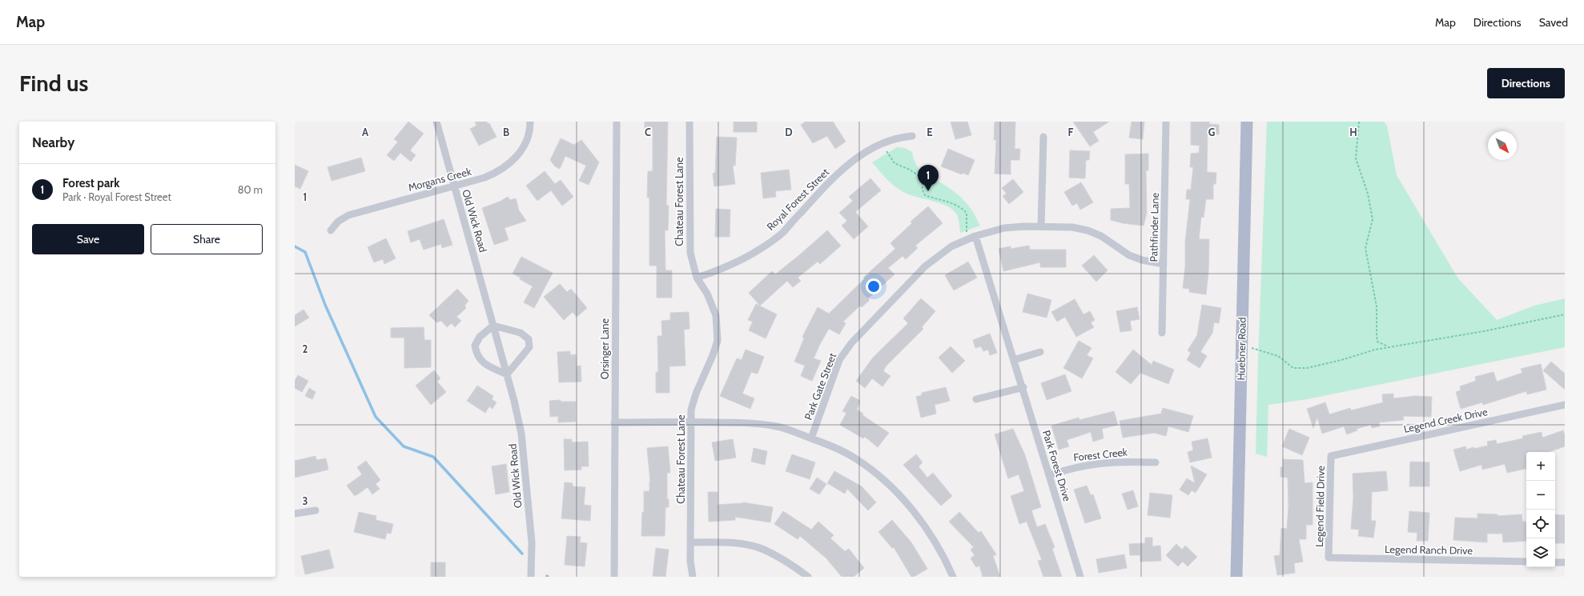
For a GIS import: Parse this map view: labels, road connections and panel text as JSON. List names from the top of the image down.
{
  "streets": {
    "main road": ["Huebner Road"],
    "street": [
      "Morgans Creek",
      "Royal Forest Street",
      "Chateau Forest Lane",
      "Old Wick Road",
      "Pathfinder Lane",
      "Orsinger Lane",
      "Park Gate Street",
      "Legend Creek Drive",
      "Forest Creek",
      "Park Forest Drive",
      "Legend Field Drive",
      "Legend Ranch Drive"
    ]
  },
  "crossings": [
    ["Morgans Creek", "Old Wick Road"],
    ["Royal Forest Street", "Chateau Forest Lane"],
    ["Pathfinder Lane", "Park Gate Street"],
    ["Park Gate Street", "Park Forest Drive"],
    ["Legend Creek Drive", "Legend Field Drive"],
    ["Forest Creek", "Park Forest Drive"],
    ["Legend Field Drive", "Legend Ranch Drive"]
  ],
  "north": "bottom right",
  "page": {
    "header": "Map",
    "nav": ["Map", "Directions", "Saved"],
    "buttons": [
      "Directions",
      ["Save", "Share"]
    ],
    "title": "Find us",
    "heading": "Nearby",
    "list": [
      {
        "mark": "1",
        "name": "Forest park",
        "note": "Park · Royal Forest Street",
        "value": "80 m"
      }
    ],
    "pins": "1",
    "map_buttons": ["+", "−"]
  },
  "grid": {
    "columns": [
      "A",
      "B",
      "C",
      "D",
      "E",
      "F",
      "G",
      "H"
    ],
    "rows": ["1", "2", "3"]
  }
}
